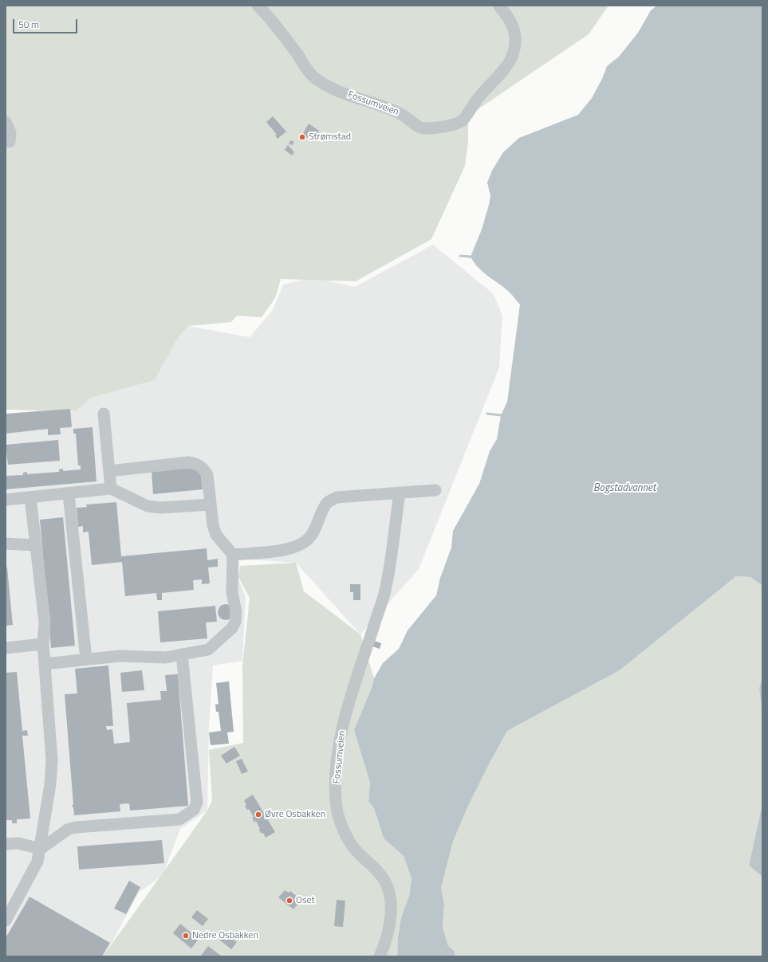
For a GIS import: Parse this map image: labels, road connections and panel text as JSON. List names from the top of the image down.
{
  "streets": {
    "street": ["Fossumveien"]
  },
  "water": ["Bogstadvannet"],
  "places": [
    "Strømstad",
    "Øvre Osbakken",
    "Oset",
    "Nedre Osbakken"
  ],
  "scale_bar": "50 m"
}
